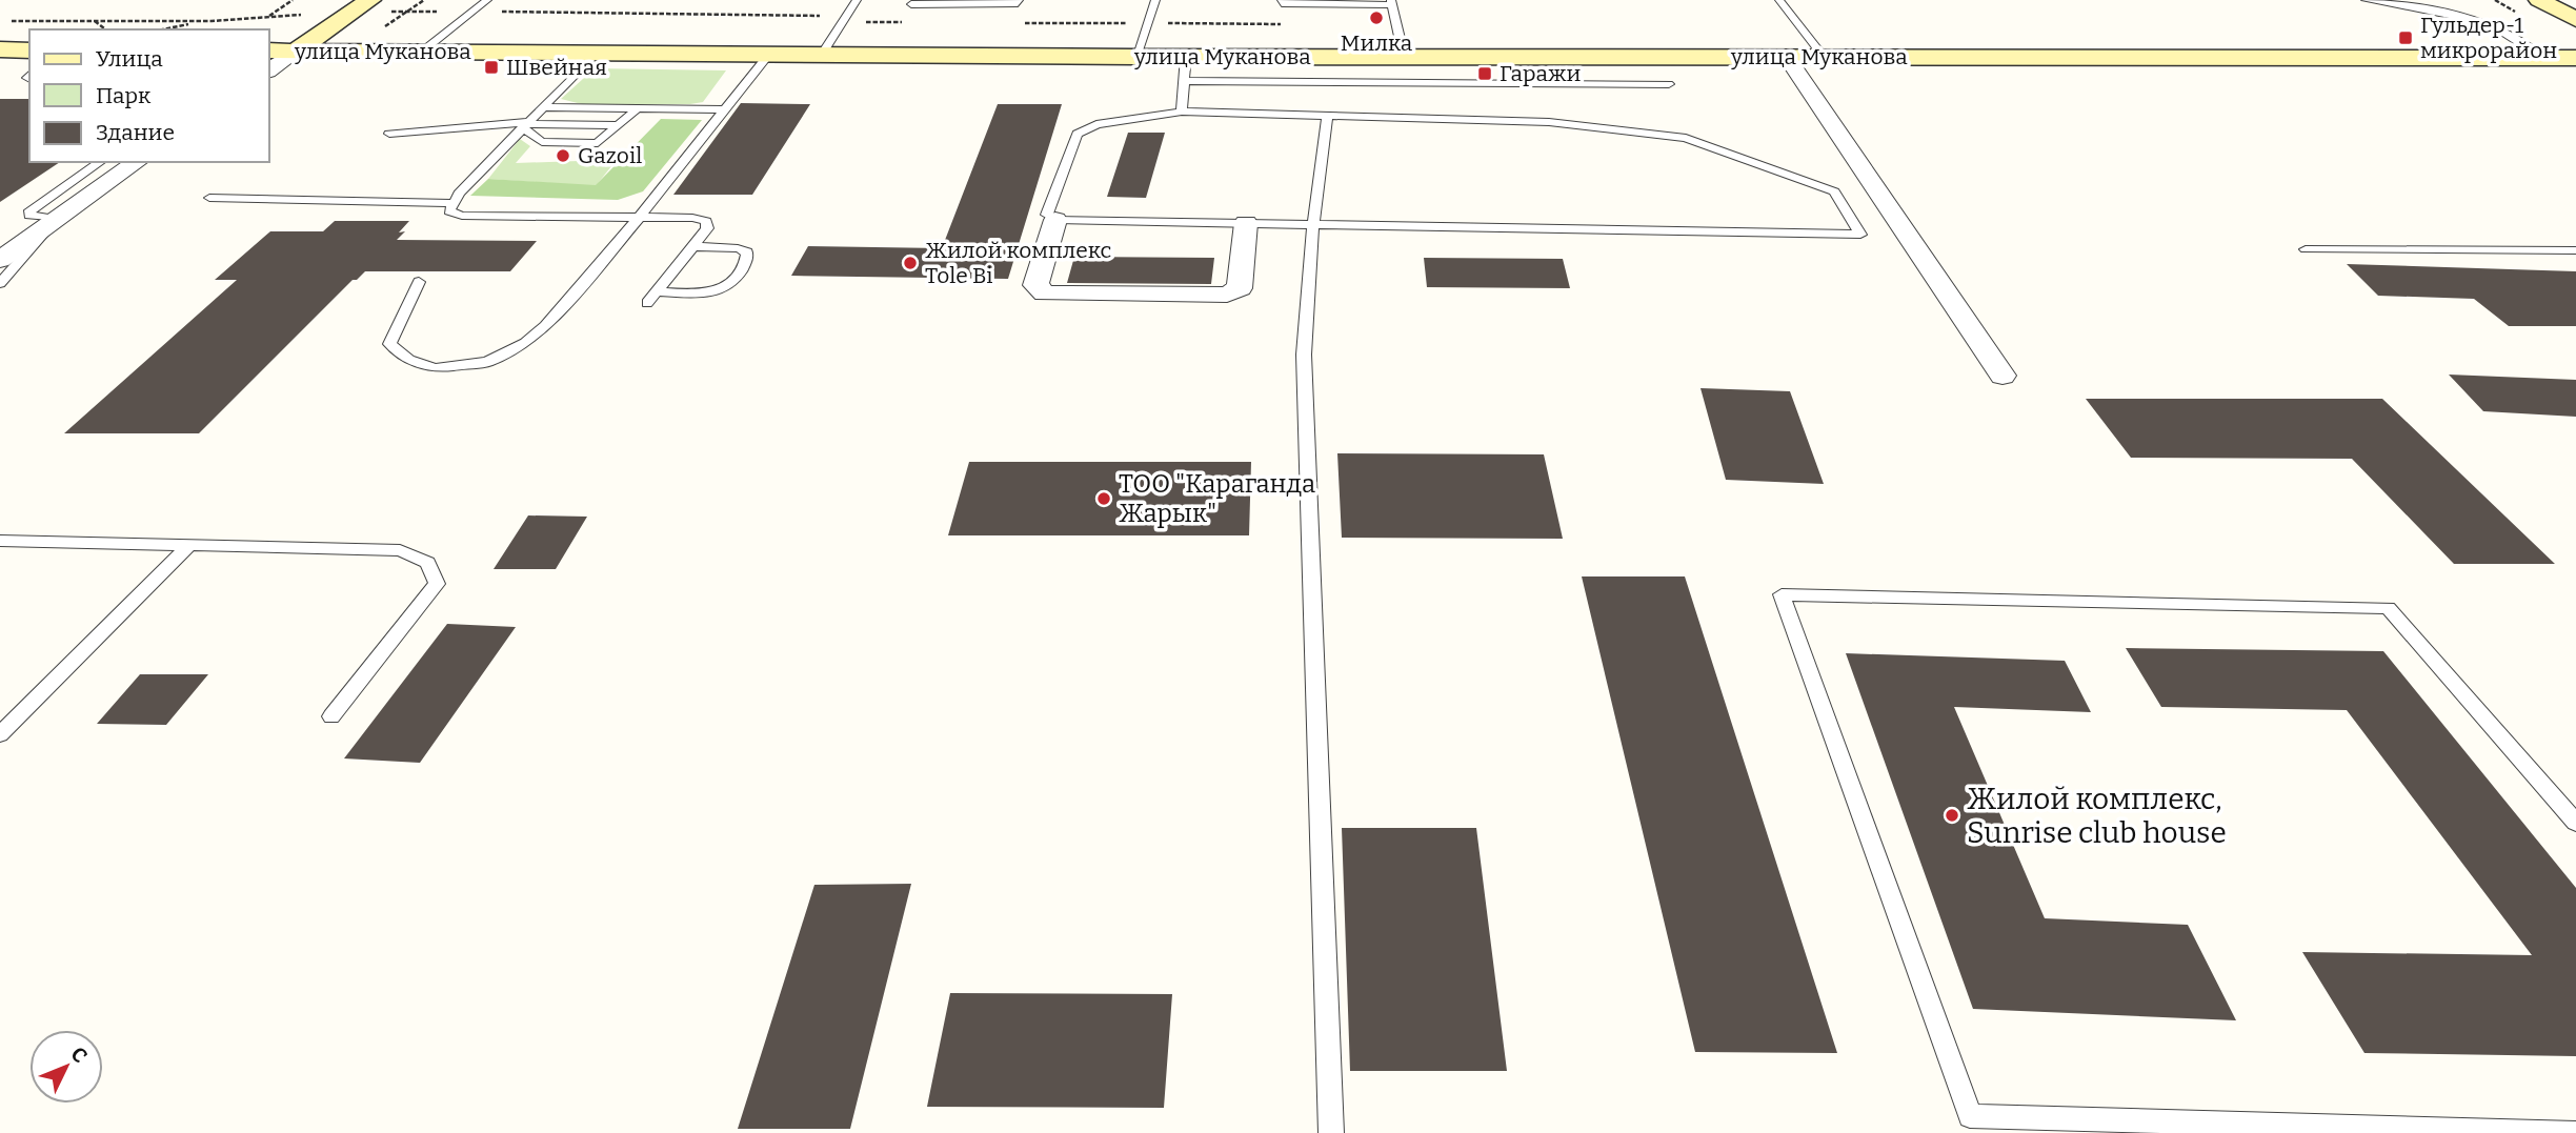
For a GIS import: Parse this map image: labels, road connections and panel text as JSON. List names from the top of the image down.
{
  "streets": {
    "main road": ["улица Муканова"]
  },
  "places": {
    "other": [
      "Милка",
      "Gazoil",
      "Жилой комплекс Tole Bi",
      "ТОО \"Караганда Жарык\"",
      "Жилой комплекс, Sunrise club house"
    ],
    "transit": ["Гульдер-1 микрорайон", "Швейная", "Гаражи"]
  },
  "legend": ["Улица", "Парк", "Здание"],
  "north": "top right"
}
